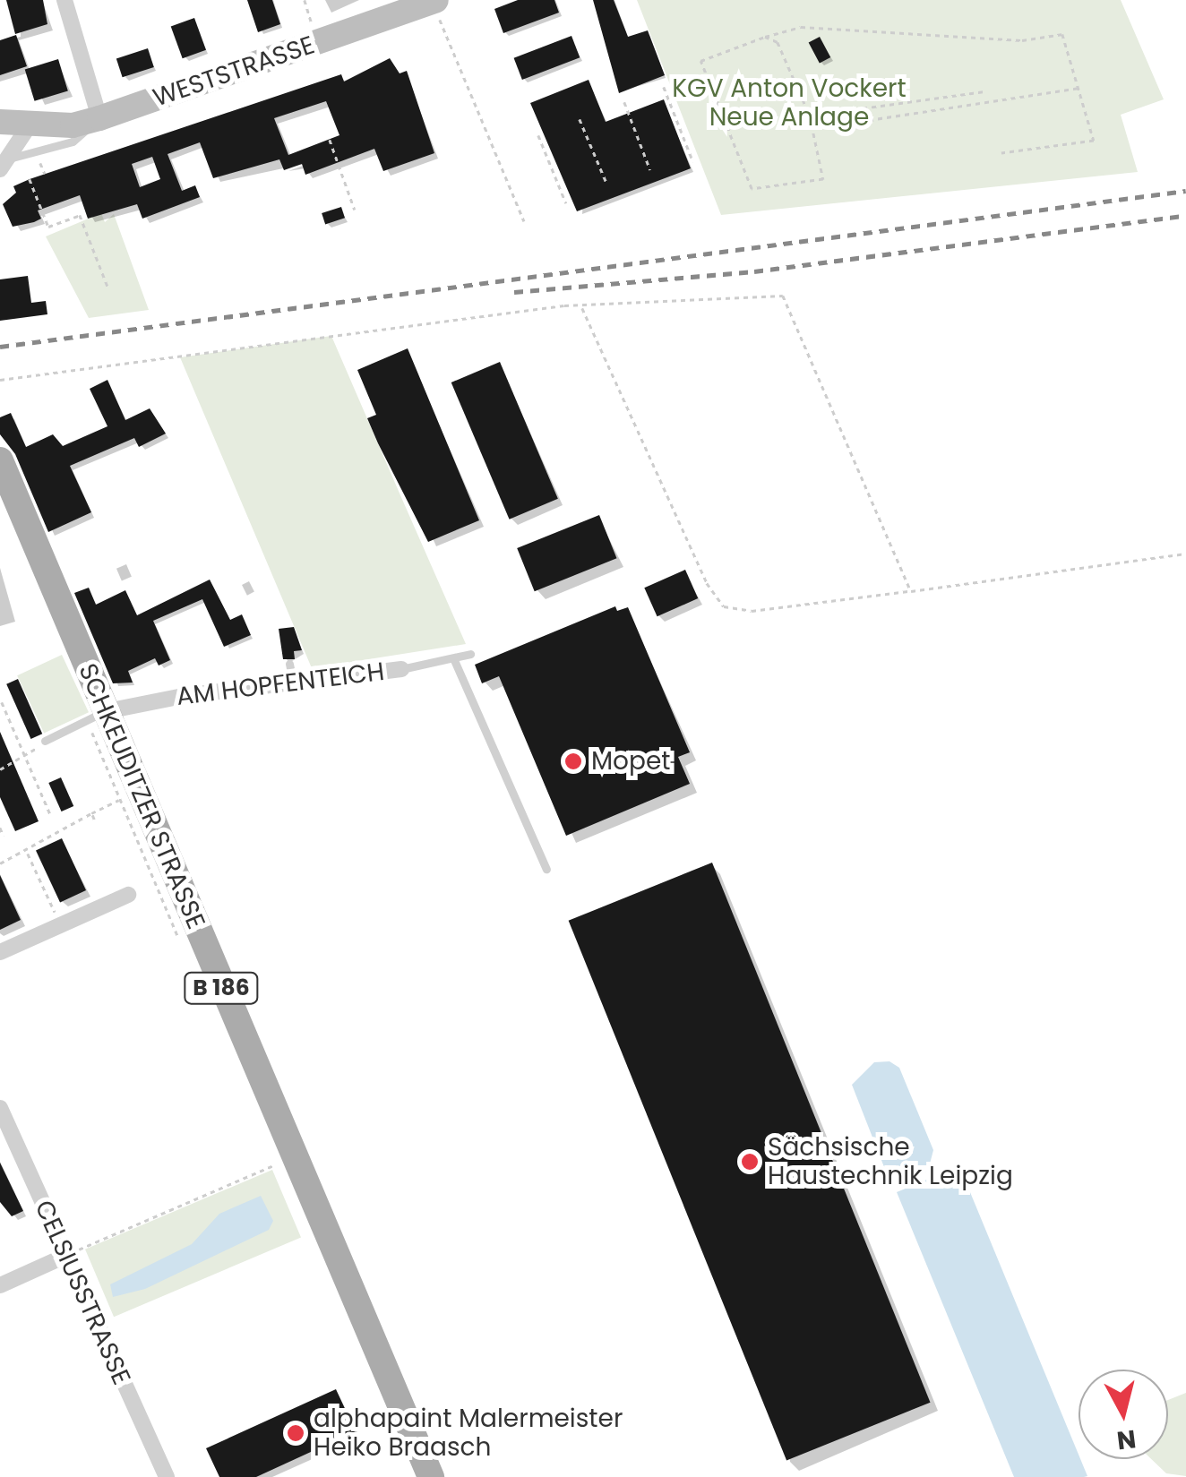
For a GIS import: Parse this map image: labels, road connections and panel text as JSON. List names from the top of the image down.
{
  "streets": {
    "main road": ["WESTSTRASSE", "SCHKEUDITZER STRASSE", "B 186"],
    "street": ["AM HOPFENTEICH", "CELSIUSSTRASSE"]
  },
  "crossings": [
    ["AM HOPFENTEICH", "SCHKEUDITZER STRASSE"]
  ],
  "parks": ["KGV Anton Vockert Neue Anlage"],
  "places": ["Mopet", "Sächsische Haustechnik Leipzig", "alphapaint Malermeister Heiko Braasch"],
  "north": "bottom"
}
